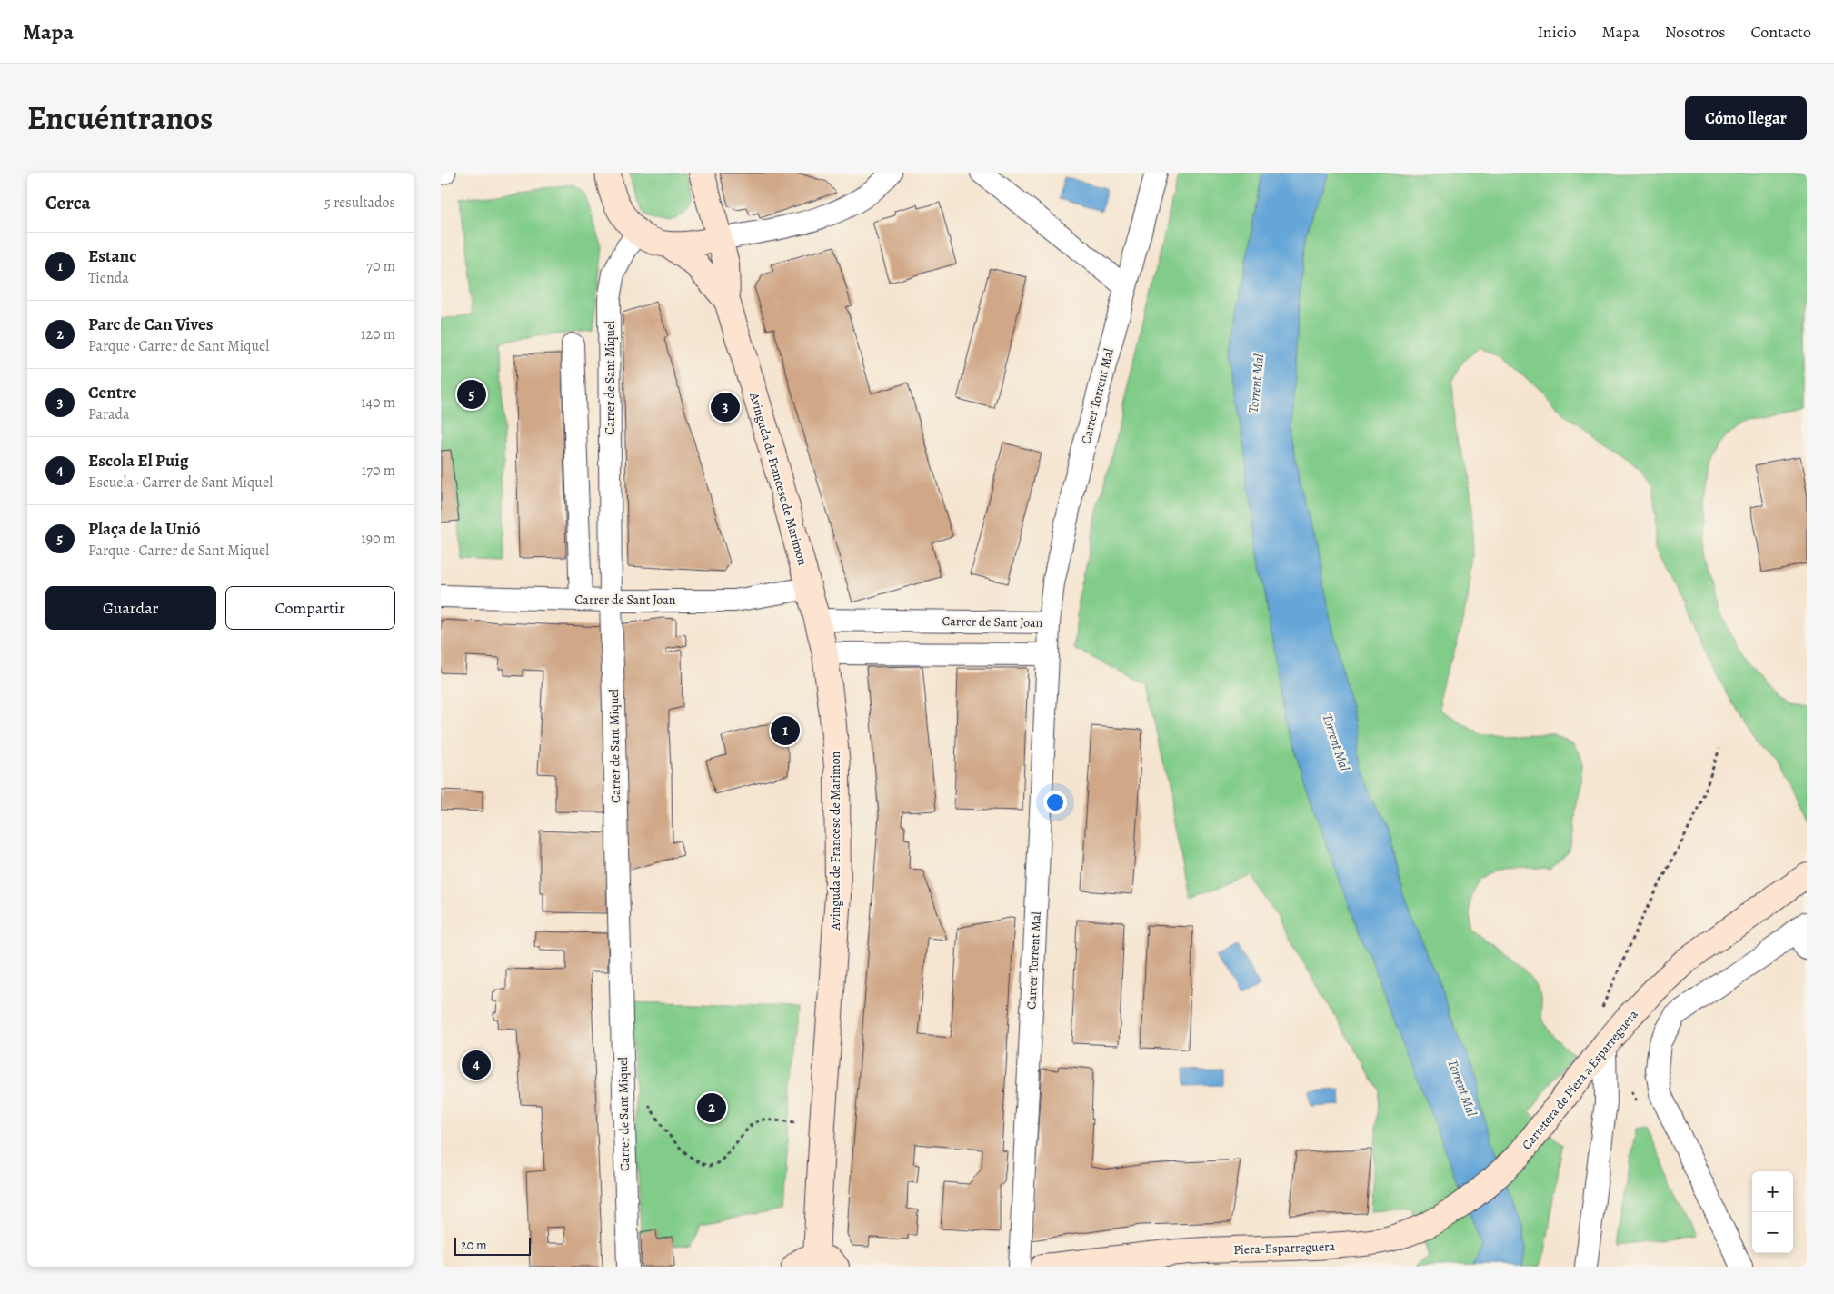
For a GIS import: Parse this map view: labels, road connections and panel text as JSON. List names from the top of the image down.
{
  "streets": {
    "main road": ["Avinguda de Francesc de Marimon", "Carretera de Piera a Esparreguera", "Piera-Esparreguera"],
    "street": ["Carrer de Sant Miquel", "Carrer Torrent Mal", "Carrer de Sant Joan"]
  },
  "crossings": [
    ["Carrer de Sant Miquel", "Carrer de Sant Joan"],
    ["Carrer Torrent Mal", "Carrer de Sant Joan"],
    ["Avinguda de Francesc de Marimon", "Carrer de Sant Joan"],
    ["Carretera de Piera a Esparreguera", "Piera-Esparreguera"]
  ],
  "water": ["Torrent Mal"],
  "scale_bar": "20 m",
  "page": {
    "header": "Mapa",
    "nav": [
      "Inicio",
      "Mapa",
      "Nosotros",
      "Contacto"
    ],
    "title": "Encuéntranos",
    "buttons": [
      "Cómo llegar",
      ["Guardar", "Compartir"]
    ],
    "heading": ["Cerca", "5 resultados"],
    "list": [
      {
        "mark": "1",
        "name": "Estanc",
        "note": "Tienda",
        "value": "70 m"
      },
      {
        "mark": "2",
        "name": "Parc de Can Vives",
        "note": "Parque · Carrer de Sant Miquel",
        "value": "120 m"
      },
      {
        "mark": "3",
        "name": "Centre",
        "note": "Parada",
        "value": "140 m"
      },
      {
        "mark": "4",
        "name": "Escola El Puig",
        "note": "Escuela · Carrer de Sant Miquel",
        "value": "170 m"
      },
      {
        "mark": "5",
        "name": "Plaça de la Unió",
        "note": "Parque · Carrer de Sant Miquel",
        "value": "190 m"
      }
    ],
    "pins": [
      "5",
      "3",
      "1",
      "4",
      "2"
    ],
    "map_buttons": ["+", "−"],
    "scale": "20 m"
  }
}
